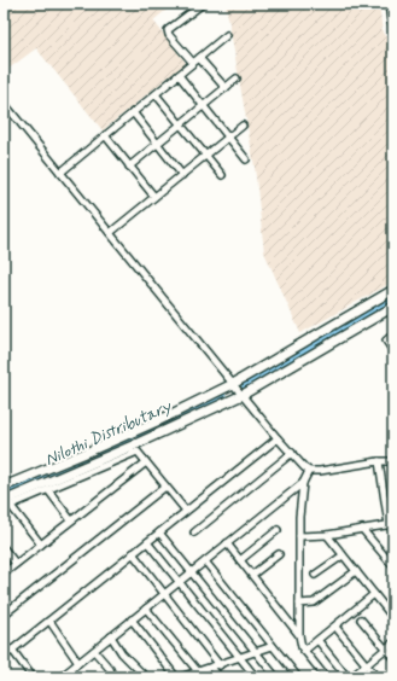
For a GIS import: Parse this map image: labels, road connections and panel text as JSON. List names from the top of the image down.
{
  "water": ["Nilothi Distributary"]
}
